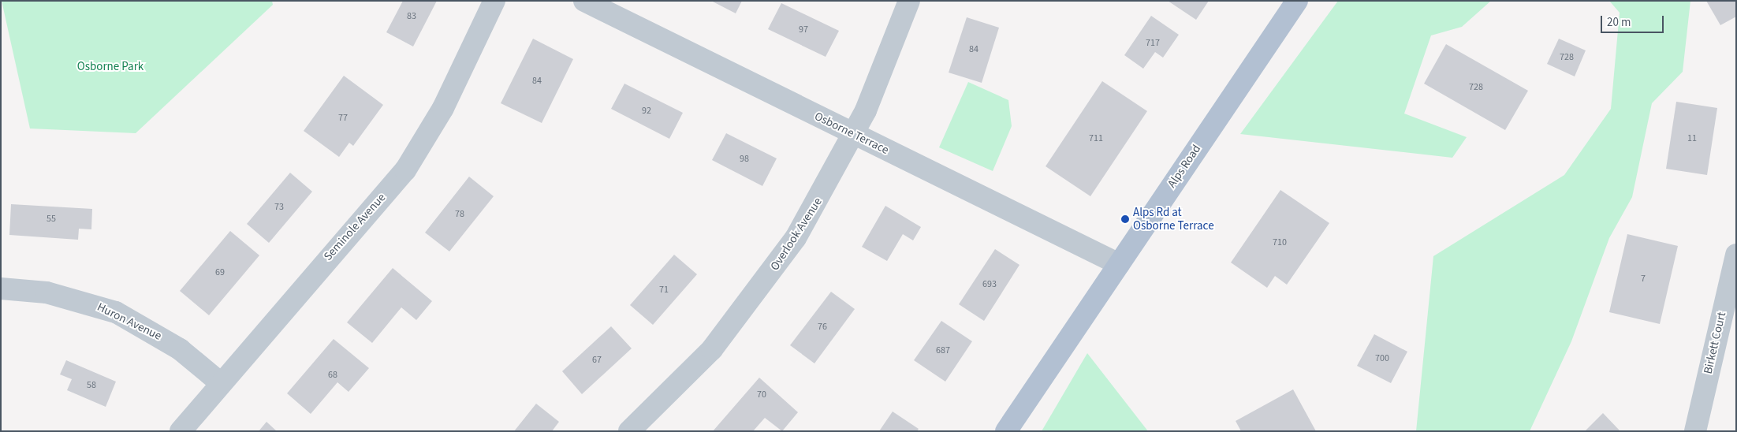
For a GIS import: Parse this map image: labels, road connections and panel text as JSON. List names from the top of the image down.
{
  "streets": {
    "main road": ["Alps Road"],
    "street": [
      "Osborne Terrace",
      "Seminole Avenue",
      "Overlook Avenue",
      "Huron Avenue",
      "Birkett Court"
    ]
  },
  "crossings": [
    ["Osborne Terrace", "Alps Road"],
    ["Osborne Terrace", "Overlook Avenue"],
    ["Seminole Avenue", "Huron Avenue"]
  ],
  "parks": ["Osborne Park"],
  "places": ["Alps Rd at Osborne Terrace"],
  "house_numbers": [
    "83",
    "97",
    "717",
    "84",
    "728",
    "84",
    "728",
    "92",
    "77",
    "711",
    "11",
    "98",
    "73",
    "78",
    "55",
    "710",
    "69",
    "7",
    "693",
    "71",
    "76",
    "687",
    "700",
    "67",
    "68",
    "58",
    "70"
  ],
  "scale_bar": "20 m"
}
